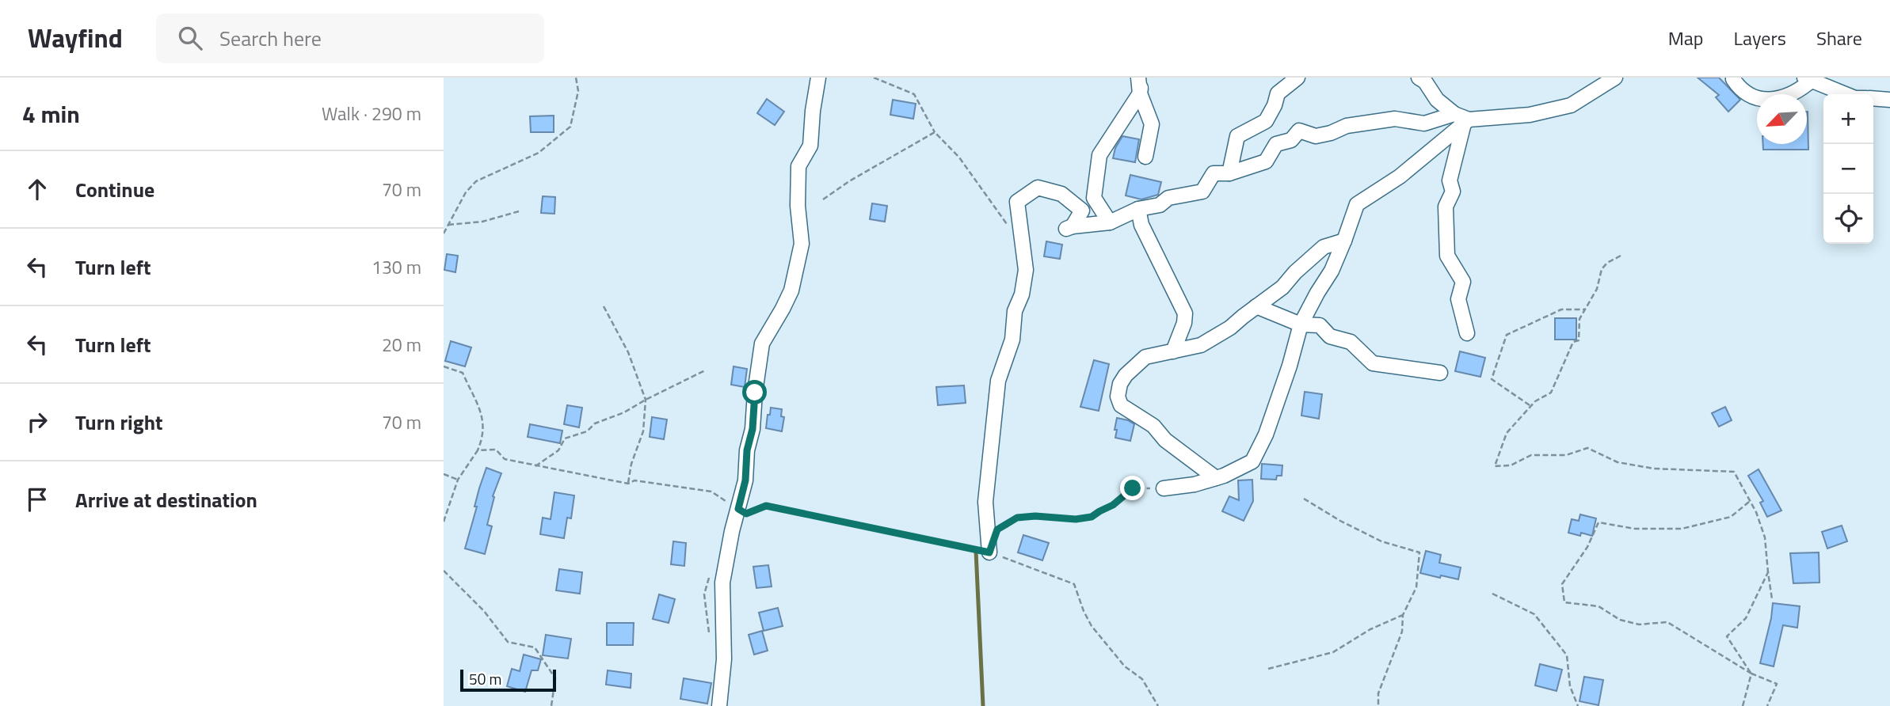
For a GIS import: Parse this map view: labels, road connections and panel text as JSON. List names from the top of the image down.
{
  "scale_bar": "50 m",
  "north": "bottom left",
  "page": {
    "header": "Wayfind",
    "search": "Search here",
    "nav": ["Map", "Layers", "Share"],
    "heading": ["4 min", "Walk · 290 m"],
    "map_buttons": ["+", "−"],
    "list": [
      ["Continue", "70 m"],
      ["Turn left", "130 m"],
      ["Turn left", "20 m"],
      ["Turn right", "70 m"],
      "Arrive at destination"
    ],
    "scale": "50 m"
  }
}
